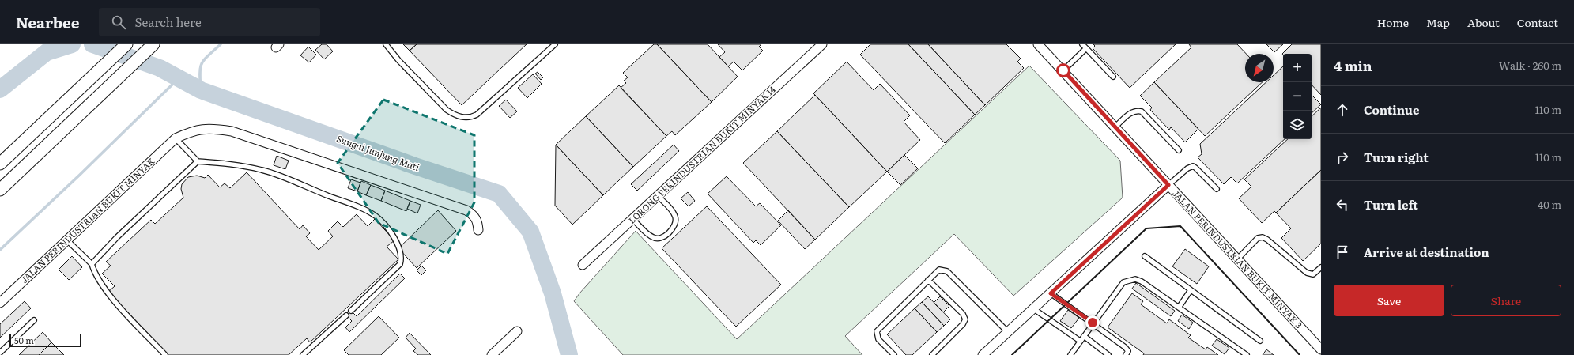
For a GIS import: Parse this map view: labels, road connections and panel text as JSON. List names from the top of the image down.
{
  "streets": {
    "street": ["LORONG PERINDUSTRIAN BUKIT MINYAK 14", "JALAN PERINDUSTRIAN BUKIT MINYAK", "JALAN PERINDUSTRIAN BUKIT MINYAK 3"]
  },
  "water": ["Sungai Junjung Mati"],
  "scale_bar": "50 m",
  "north": "bottom left",
  "page": {
    "header": "Nearbee",
    "search": "Search here",
    "nav": [
      "Home",
      "Map",
      "About",
      "Contact"
    ],
    "heading": ["4 min", "Walk · 260 m"],
    "map_buttons": ["+", "−"],
    "list": [
      ["Continue", "110 m"],
      ["Turn right", "110 m"],
      ["Turn left", "40 m"],
      "Arrive at destination"
    ],
    "buttons": ["Save", "Share"],
    "scale": "50 m"
  }
}
